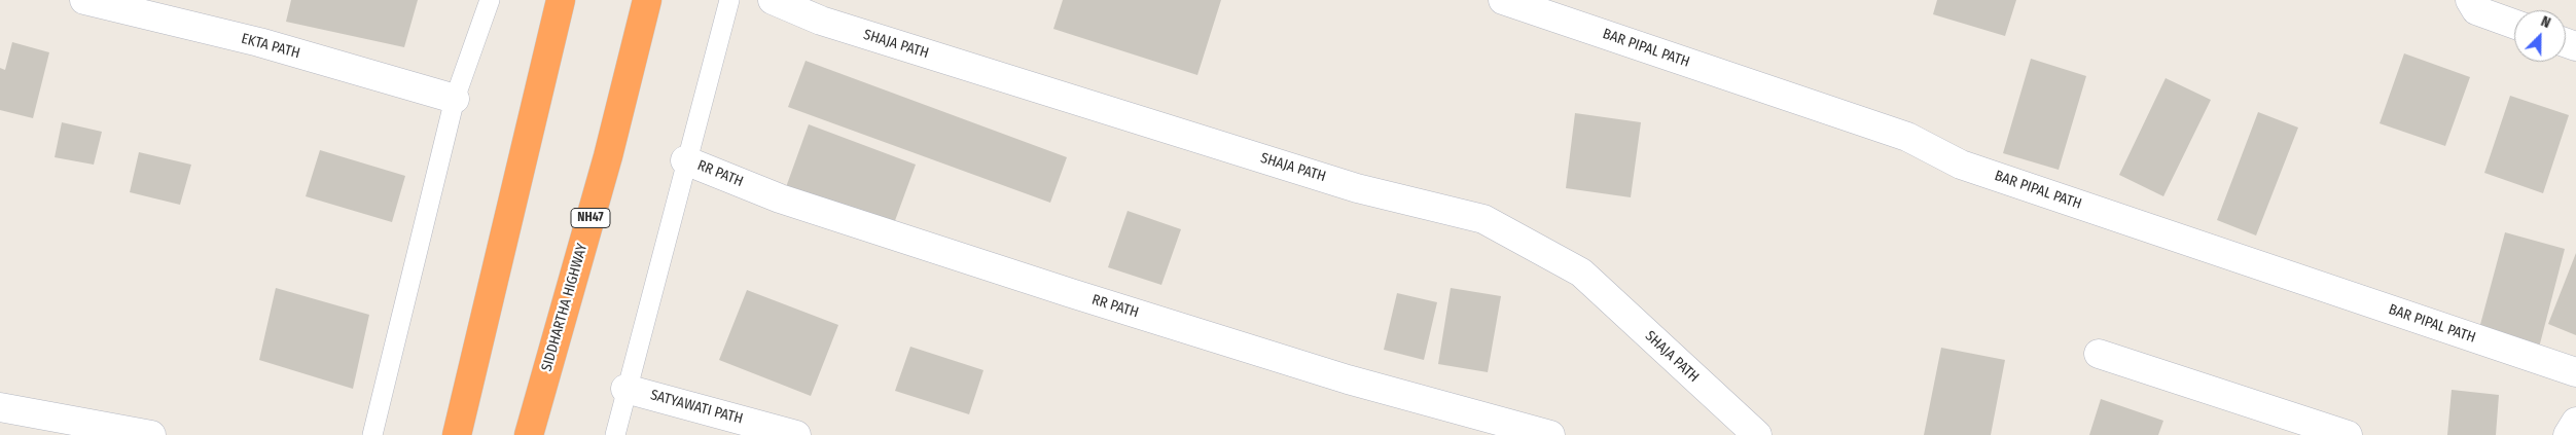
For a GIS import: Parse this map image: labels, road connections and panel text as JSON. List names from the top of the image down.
{
  "streets": {
    "highway": ["NH47", "SIDDHARTHA HIGHWAY"],
    "street": [
      "SHAJA PATH",
      "EKTA PATH",
      "BAR PIPAL PATH",
      "RR PATH",
      "SATYAWATI PATH"
    ]
  },
  "north": "top right"
}
